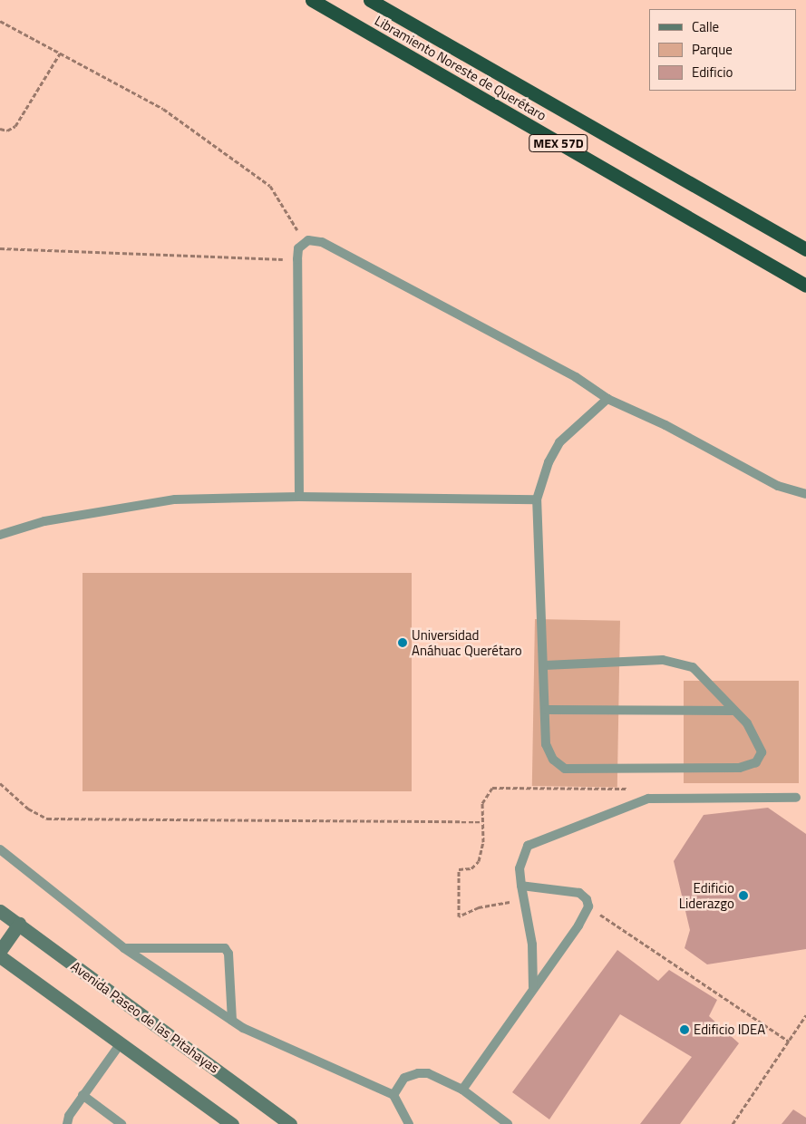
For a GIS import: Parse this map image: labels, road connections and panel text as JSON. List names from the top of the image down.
{
  "streets": {
    "highway": ["Libramiento Noreste de Querétaro", "MEX 57D"],
    "street": ["Avenida Paseo de las Pitahayas"]
  },
  "places": ["Universidad Anáhuac Querétaro", "Edificio Liderazgo", "Edificio IDEA"],
  "legend": ["Calle", "Parque", "Edificio"]
}
